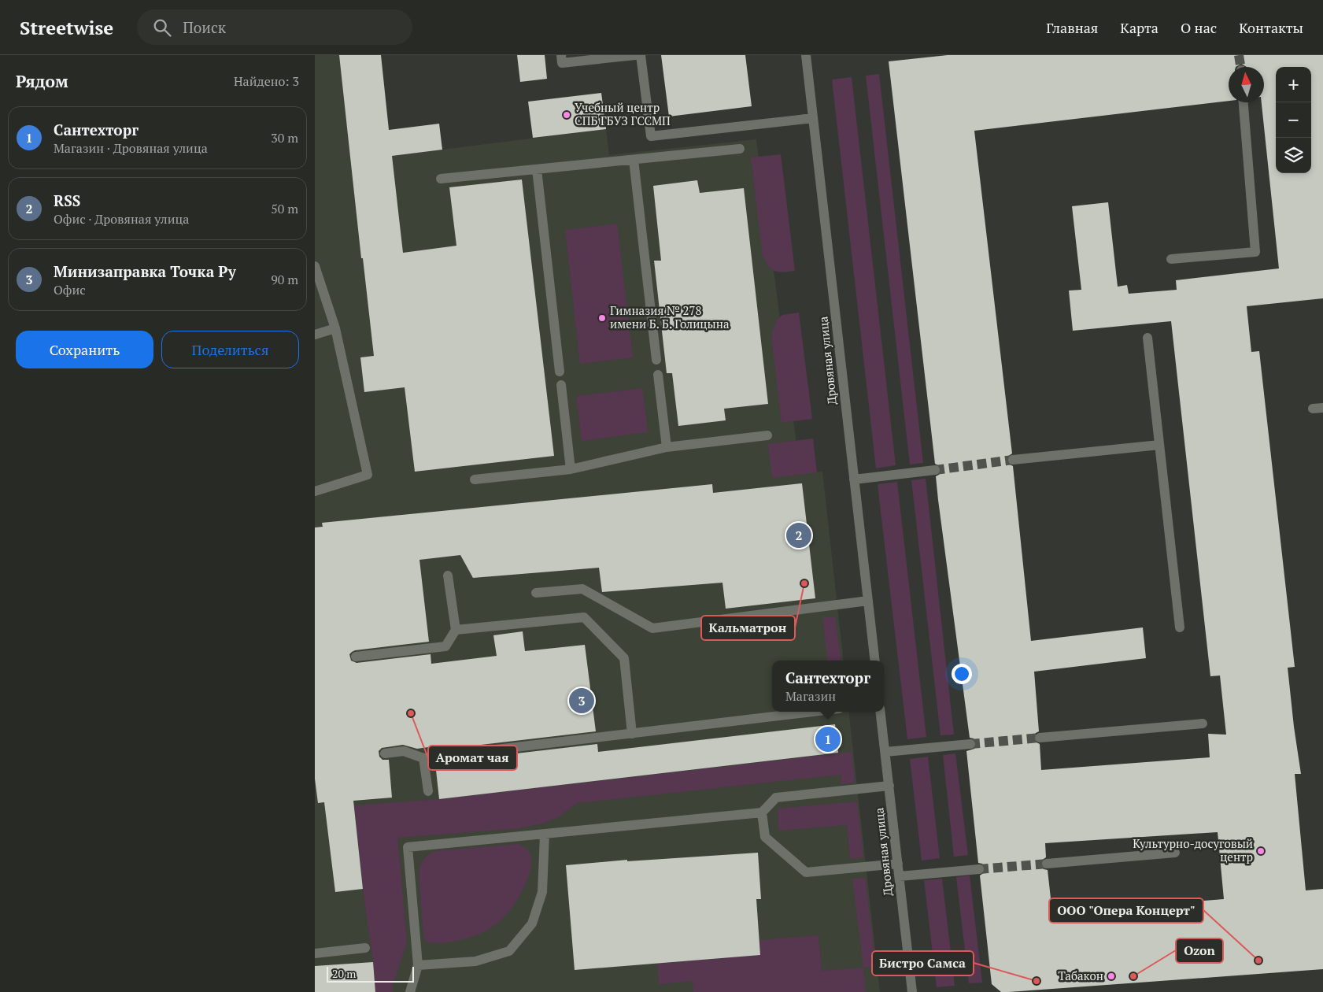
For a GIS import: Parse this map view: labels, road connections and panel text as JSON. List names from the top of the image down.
{
  "streets": {
    "street": ["Дровяная улица"]
  },
  "places": [
    "Учебный центр СПБ ГБУЗ ГССМП",
    "Гимназия № 278 имени Б. Б. Голицына",
    "Кальматрон",
    "Аромат чая",
    "Культурно-досуговый центр",
    "ООО \"Опера Концерт\"",
    "Табакон",
    "Ozon",
    "Бистро Самса"
  ],
  "scale_bar": "20 m",
  "north": "top",
  "page": {
    "header": "Streetwise",
    "search": "Поиск",
    "nav": [
      "Главная",
      "Карта",
      "О нас",
      "Контакты"
    ],
    "heading": ["Рядом", "Найдено: 3"],
    "map_buttons": ["+", "−"],
    "list": [
      {
        "mark": "1",
        "name": "Сантехторг",
        "note": "Магазин · Дровяная улица",
        "value": "30 m"
      },
      {
        "mark": "2",
        "name": "RSS",
        "note": "Офис · Дровяная улица",
        "value": "50 m"
      },
      {
        "mark": "3",
        "name": "Минизаправка Точка Ру",
        "note": "Офис",
        "value": "90 m"
      }
    ],
    "buttons": ["Сохранить", "Поделиться"],
    "pins": ["2", "3", "1"],
    "popup": ["Сантехторг", "Магазин"],
    "scale": "20 m"
  }
}
